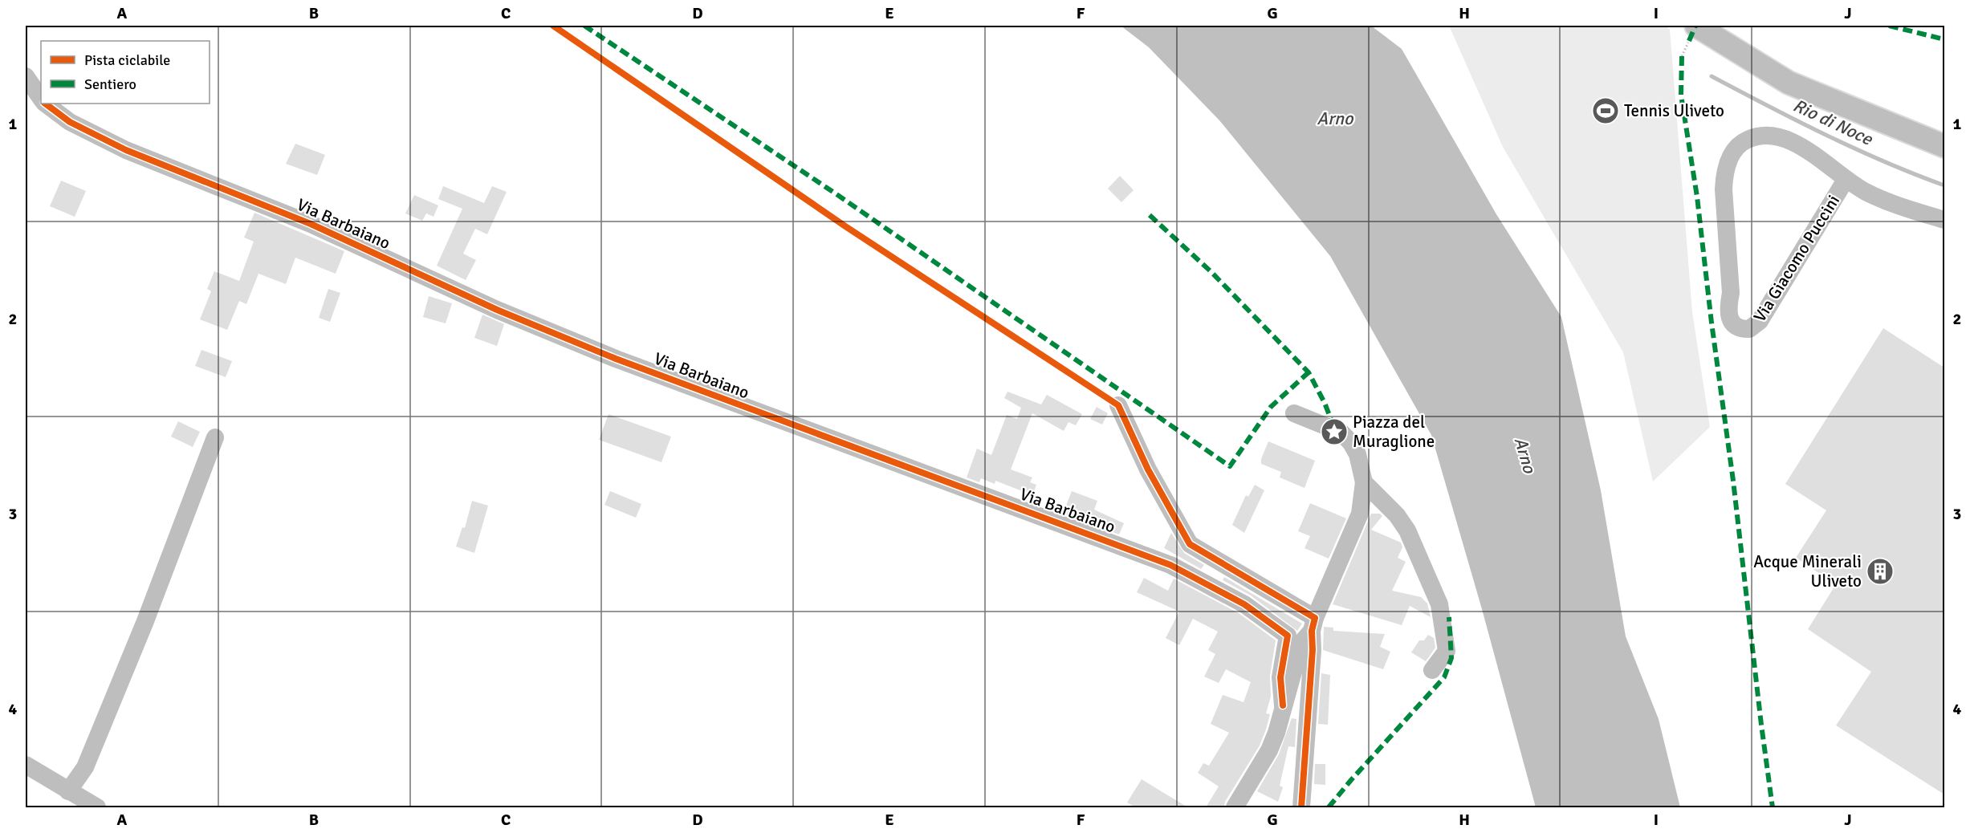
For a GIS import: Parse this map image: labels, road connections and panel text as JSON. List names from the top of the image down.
{
  "streets": {
    "street": ["Via Barbaiano", "Via Giacomo Puccini"]
  },
  "water": ["Arno", "Rio di Noce"],
  "places": {
    "sports": ["Tennis Uliveto"],
    "place": ["Piazza del Muraglione"],
    "building": ["Acque Minerali Uliveto"]
  },
  "legend": ["Pista ciclabile", "Sentiero"],
  "grid": {
    "columns": [
      "A",
      "B",
      "C",
      "D",
      "E",
      "F",
      "G",
      "H",
      "I",
      "J"
    ],
    "rows": [
      "1",
      "2",
      "3",
      "4"
    ]
  }
}
